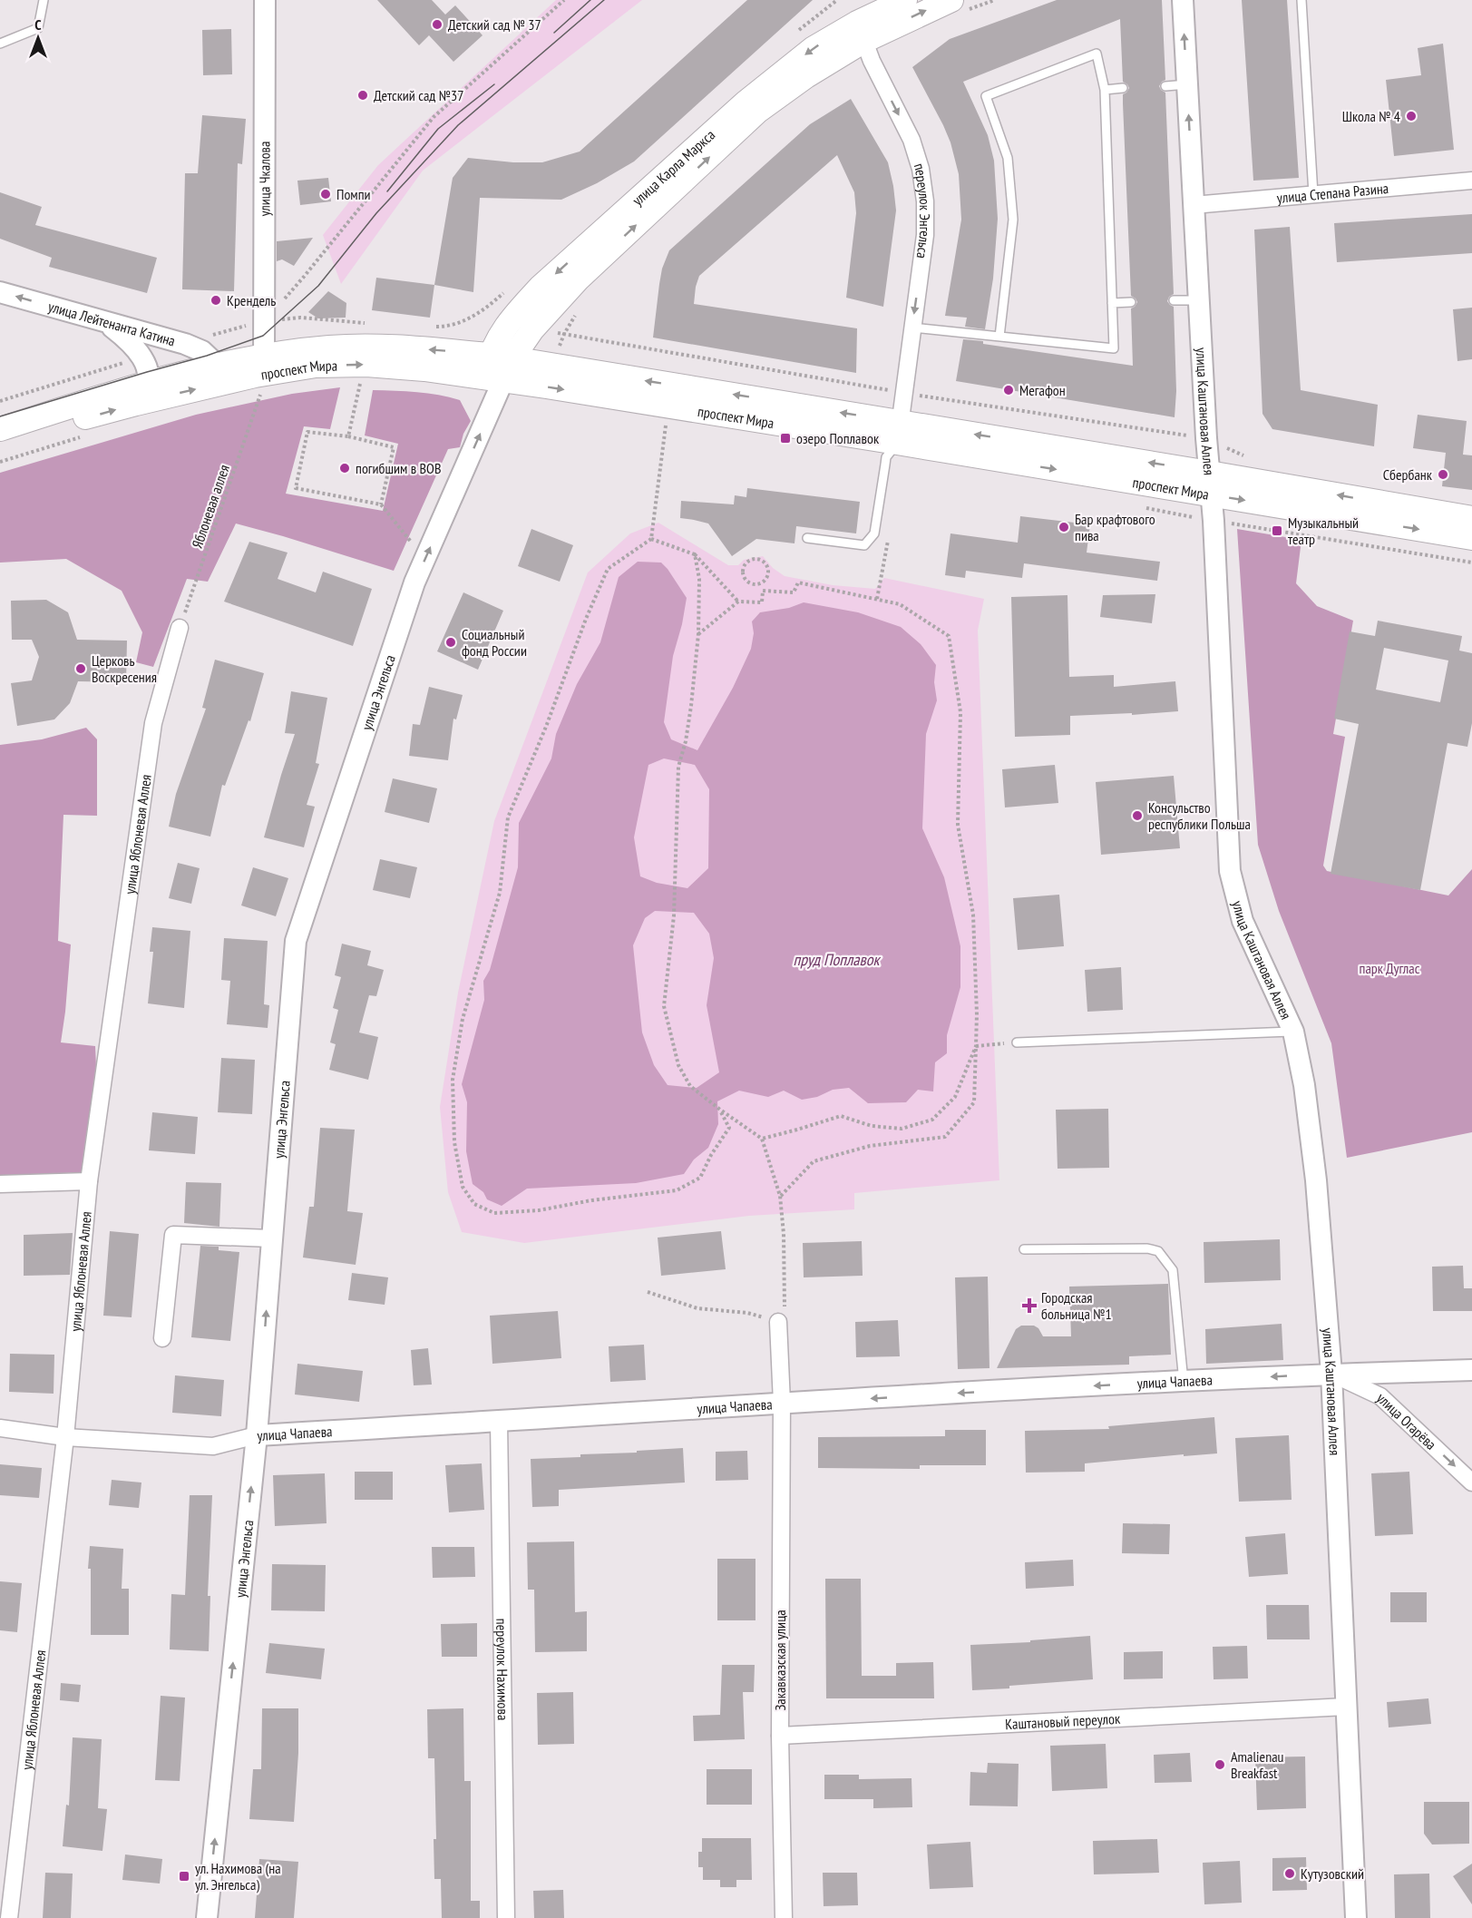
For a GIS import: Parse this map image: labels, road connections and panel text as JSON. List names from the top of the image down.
{
  "streets": {
    "main road": ["улица Карла Маркса", "проспект Мира"],
    "street": [
      "улица Чкалова",
      "улица Степана Разина",
      "переулок Энгельса",
      "улица Лейтенанта Катина",
      "улица Каштановая Аллея",
      "улица Энгельса",
      "улица Яблоневая Аллея",
      "улица Чапаева",
      "улица Огарёва",
      "Закавказская улица",
      "переулок Нахимова",
      "Каштановый переулок"
    ],
    "path": ["Яблоневая аллея"]
  },
  "crossings": [
    ["улица Карла Маркса", "переулок Энгельса"],
    ["улица Карла Маркса", "проспект Мира"],
    ["улица Карла Маркса", "улица Энгельса"],
    ["улица Чкалова", "проспект Мира"],
    ["улица Чкалова", "Яблоневая аллея"],
    ["улица Степана Разина", "улица Каштановая Аллея"],
    ["переулок Энгельса", "проспект Мира"],
    ["улица Лейтенанта Катина", "проспект Мира"],
    ["проспект Мира", "улица Каштановая Аллея"],
    ["проспект Мира", "Яблоневая аллея"],
    ["проспект Мира", "улица Энгельса"],
    ["улица Каштановая Аллея", "улица Чапаева"],
    ["улица Каштановая Аллея", "улица Огарёва"],
    ["улица Каштановая Аллея", "Каштановый переулок"],
    ["Яблоневая аллея", "улица Яблоневая Аллея"],
    ["улица Энгельса", "улица Чапаева"],
    ["улица Яблоневая Аллея", "улица Чапаева"],
    ["улица Чапаева", "улица Огарёва"],
    ["улица Чапаева", "Закавказская улица"],
    ["улица Чапаева", "переулок Нахимова"],
    ["Закавказская улица", "Каштановый переулок"]
  ],
  "one_way": [
    "переулок Энгельса",
    "улица Лейтенанта Катина",
    "улица Энгельса",
    "улица Чапаева",
    "улица Огарёва"
  ],
  "water": ["пруд Поплавок"],
  "parks": ["парк Дуглас"],
  "places": {
    "other": [
      "Детский сад № 37",
      "Детский сад №37",
      "Школа № 4",
      "Помпи",
      "Крендель",
      "Мегафон",
      "погибшим в ВОВ",
      "Сбербанк",
      "Бар крафтового пива",
      "Социальный фонд России",
      "Церковь Воскресения",
      "Консульство республики Польша",
      "Amalienau Breakfast",
      "Кутузовский"
    ],
    "transit": ["озеро Поплавок", "Музыкальный театр", "ул. Нахимова (на ул. Энгельса)"],
    "health": ["Городская больница №1"]
  },
  "north": "top"
}
